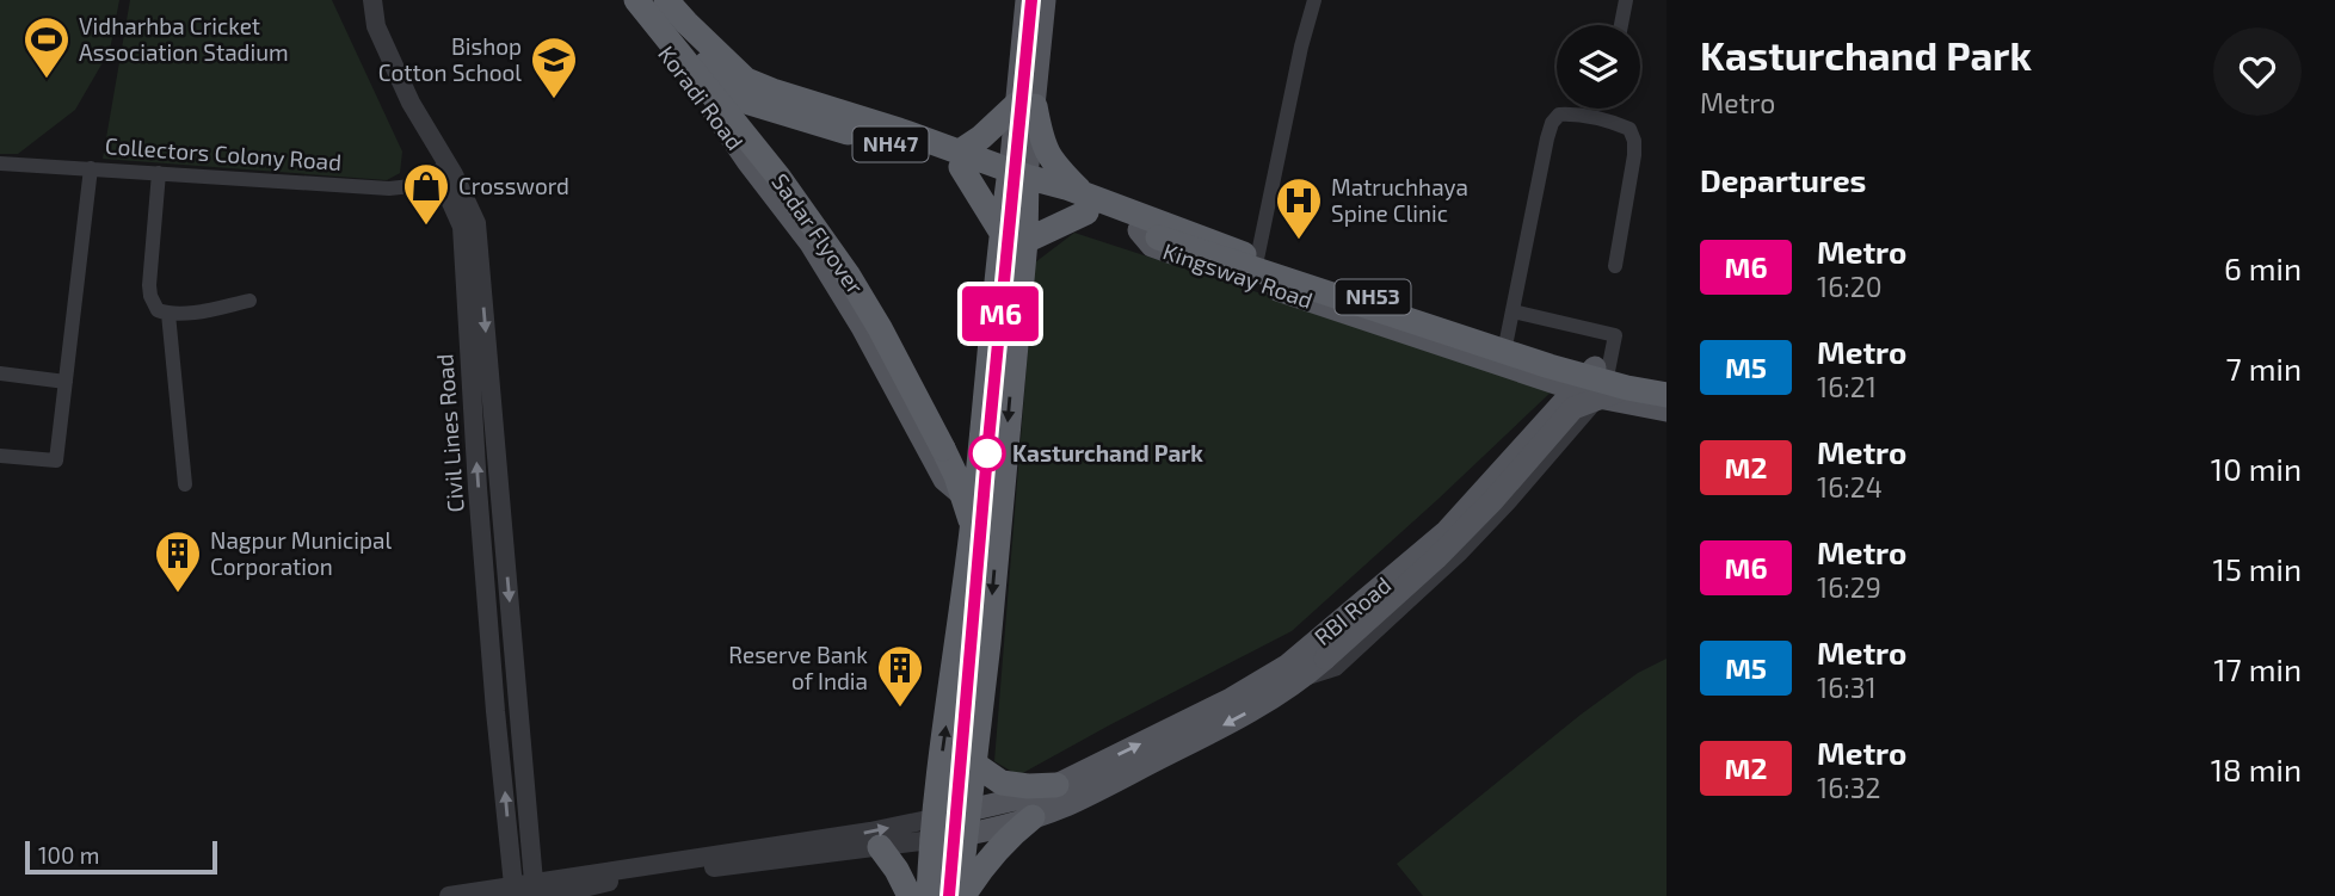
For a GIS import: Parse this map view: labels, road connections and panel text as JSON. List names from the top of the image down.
{
  "streets": {
    "highway": [
      "NH47",
      "Sadar Flyover",
      "Kingsway Road",
      "NH53"
    ],
    "main road": ["Koradi Road", "RBI Road"],
    "street": ["Collectors Colony Road", "Civil Lines Road"]
  },
  "crossings": [
    ["Koradi Road", "Sadar Flyover"],
    ["NH47", "Kingsway Road"],
    ["Collectors Colony Road", "Civil Lines Road"],
    ["Kingsway Road", "NH53"],
    ["Kingsway Road", "RBI Road"],
    ["NH53", "RBI Road"]
  ],
  "places": {
    "sports": ["Vidharhba Cricket Association Stadium"],
    "school or university": ["Bishop Cotton School"],
    "shop": ["Crossword"],
    "hospital": ["Matruchhaya Spine Clinic"],
    "other": ["Kasturchand Park"],
    "building": ["Nagpur Municipal Corporation", "Reserve Bank of India"]
  },
  "lines": ["metro line M6"],
  "scale_bar": "100 m",
  "page": {
    "on_map": "M6",
    "heading": [
      ["Kasturchand Park", "Metro"],
      "Departures"
    ],
    "list": [
      {
        "mark": "M6",
        "name": "Metro",
        "note": "16:20",
        "value": "6 min"
      },
      {
        "mark": "M5",
        "name": "Metro",
        "note": "16:21",
        "value": "7 min"
      },
      {
        "mark": "M2",
        "name": "Metro",
        "note": "16:24",
        "value": "10 min"
      },
      {
        "mark": "M6",
        "name": "Metro",
        "note": "16:29",
        "value": "15 min"
      },
      {
        "mark": "M5",
        "name": "Metro",
        "note": "16:31",
        "value": "17 min"
      },
      {
        "mark": "M2",
        "name": "Metro",
        "note": "16:32",
        "value": "18 min"
      }
    ],
    "scale": "100 m"
  }
}
